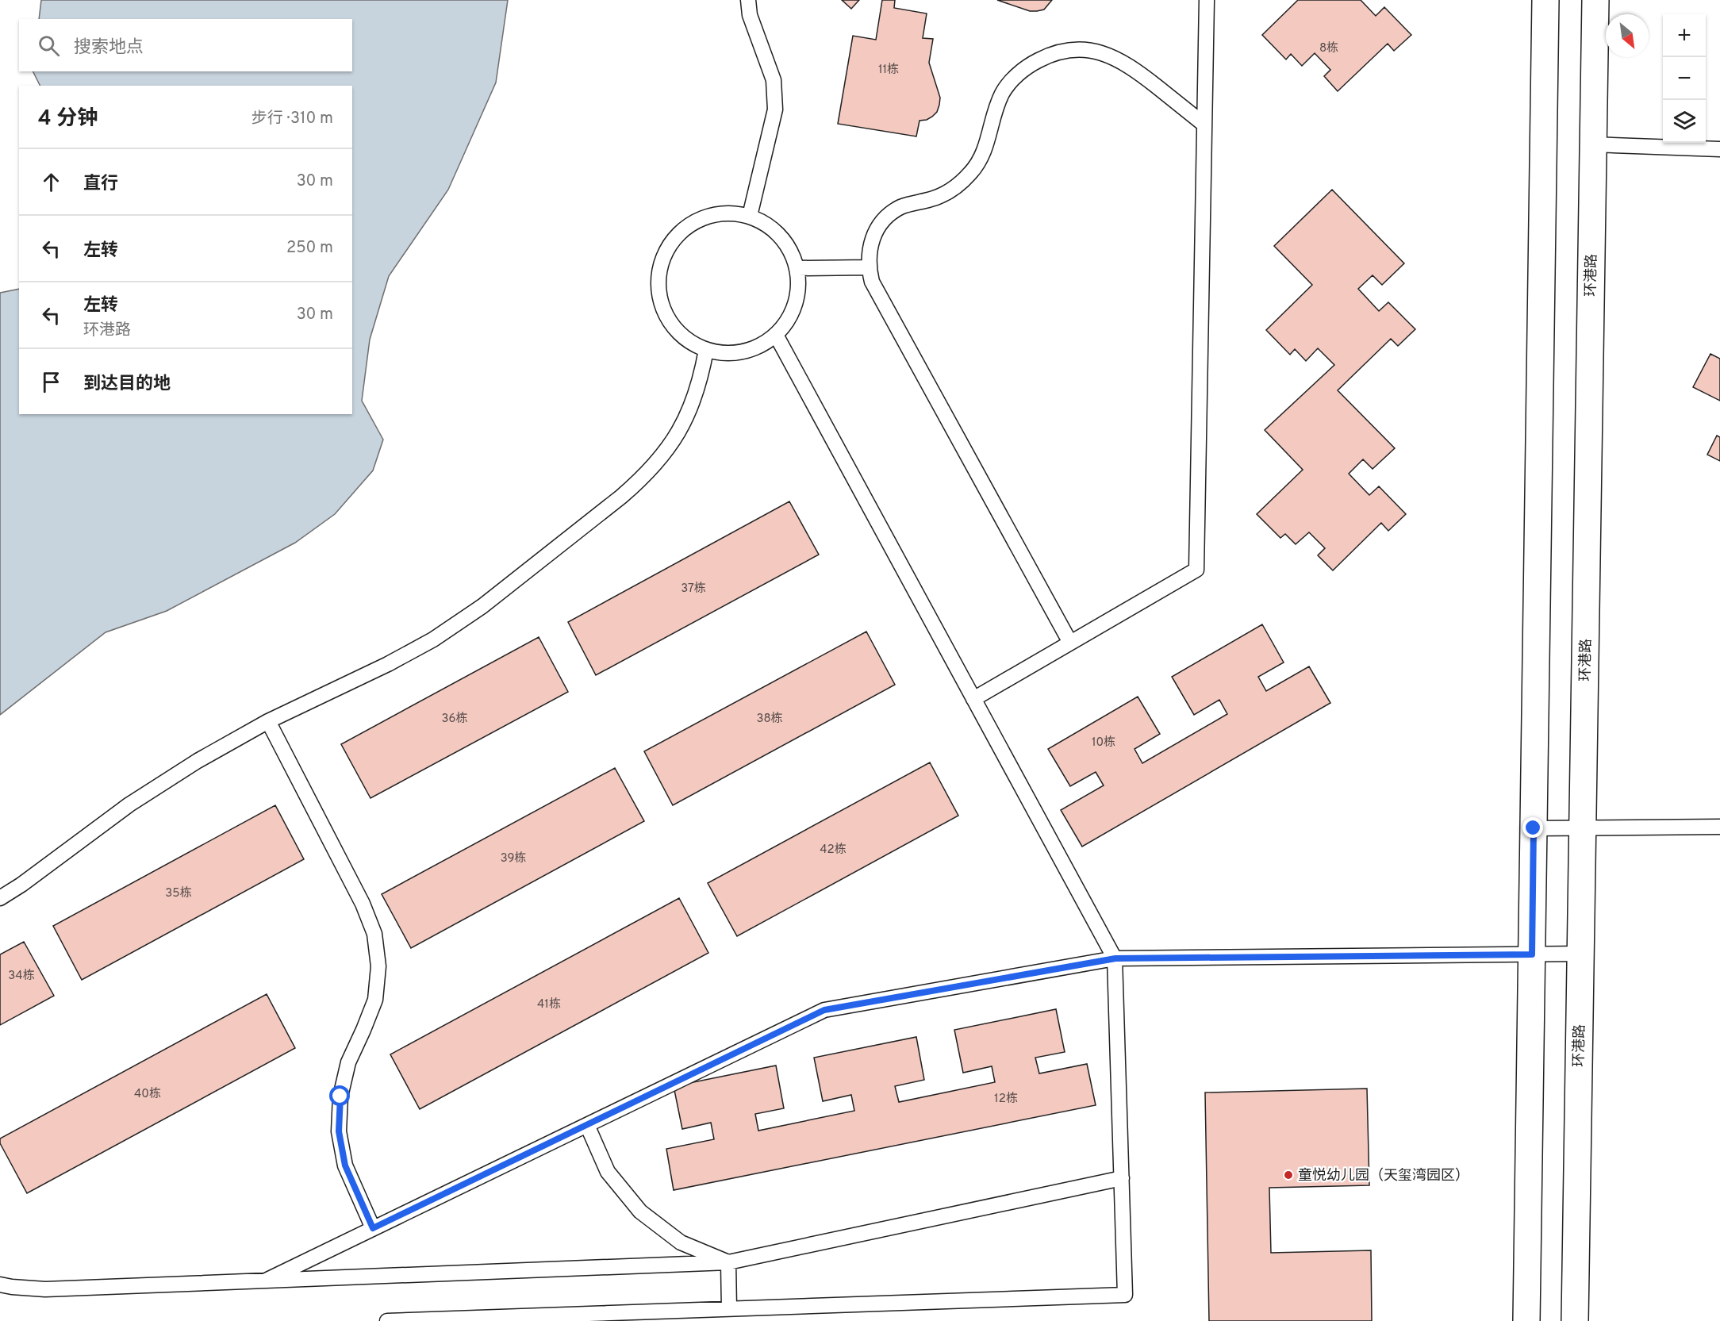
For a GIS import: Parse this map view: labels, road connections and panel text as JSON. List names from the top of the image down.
{
  "streets": {
    "street": ["环港路"]
  },
  "places": ["童悦幼儿园（天玺湾园区）"],
  "house_numbers": [
    "8栋",
    "11栋",
    "37栋",
    "36栋",
    "38栋",
    "10栋",
    "42栋",
    "39栋",
    "35栋",
    "34栋",
    "41栋",
    "40栋",
    "12栋"
  ],
  "north": "bottom right",
  "page": {
    "map_buttons": ["+", "−"],
    "search": "搜索地点",
    "heading": ["4 分钟", "步行 · 310 m"],
    "list": [
      ["直行", "30 m"],
      ["左转", "250 m"],
      ["左转", "环港路", "30 m"],
      "到达目的地"
    ]
  }
}
